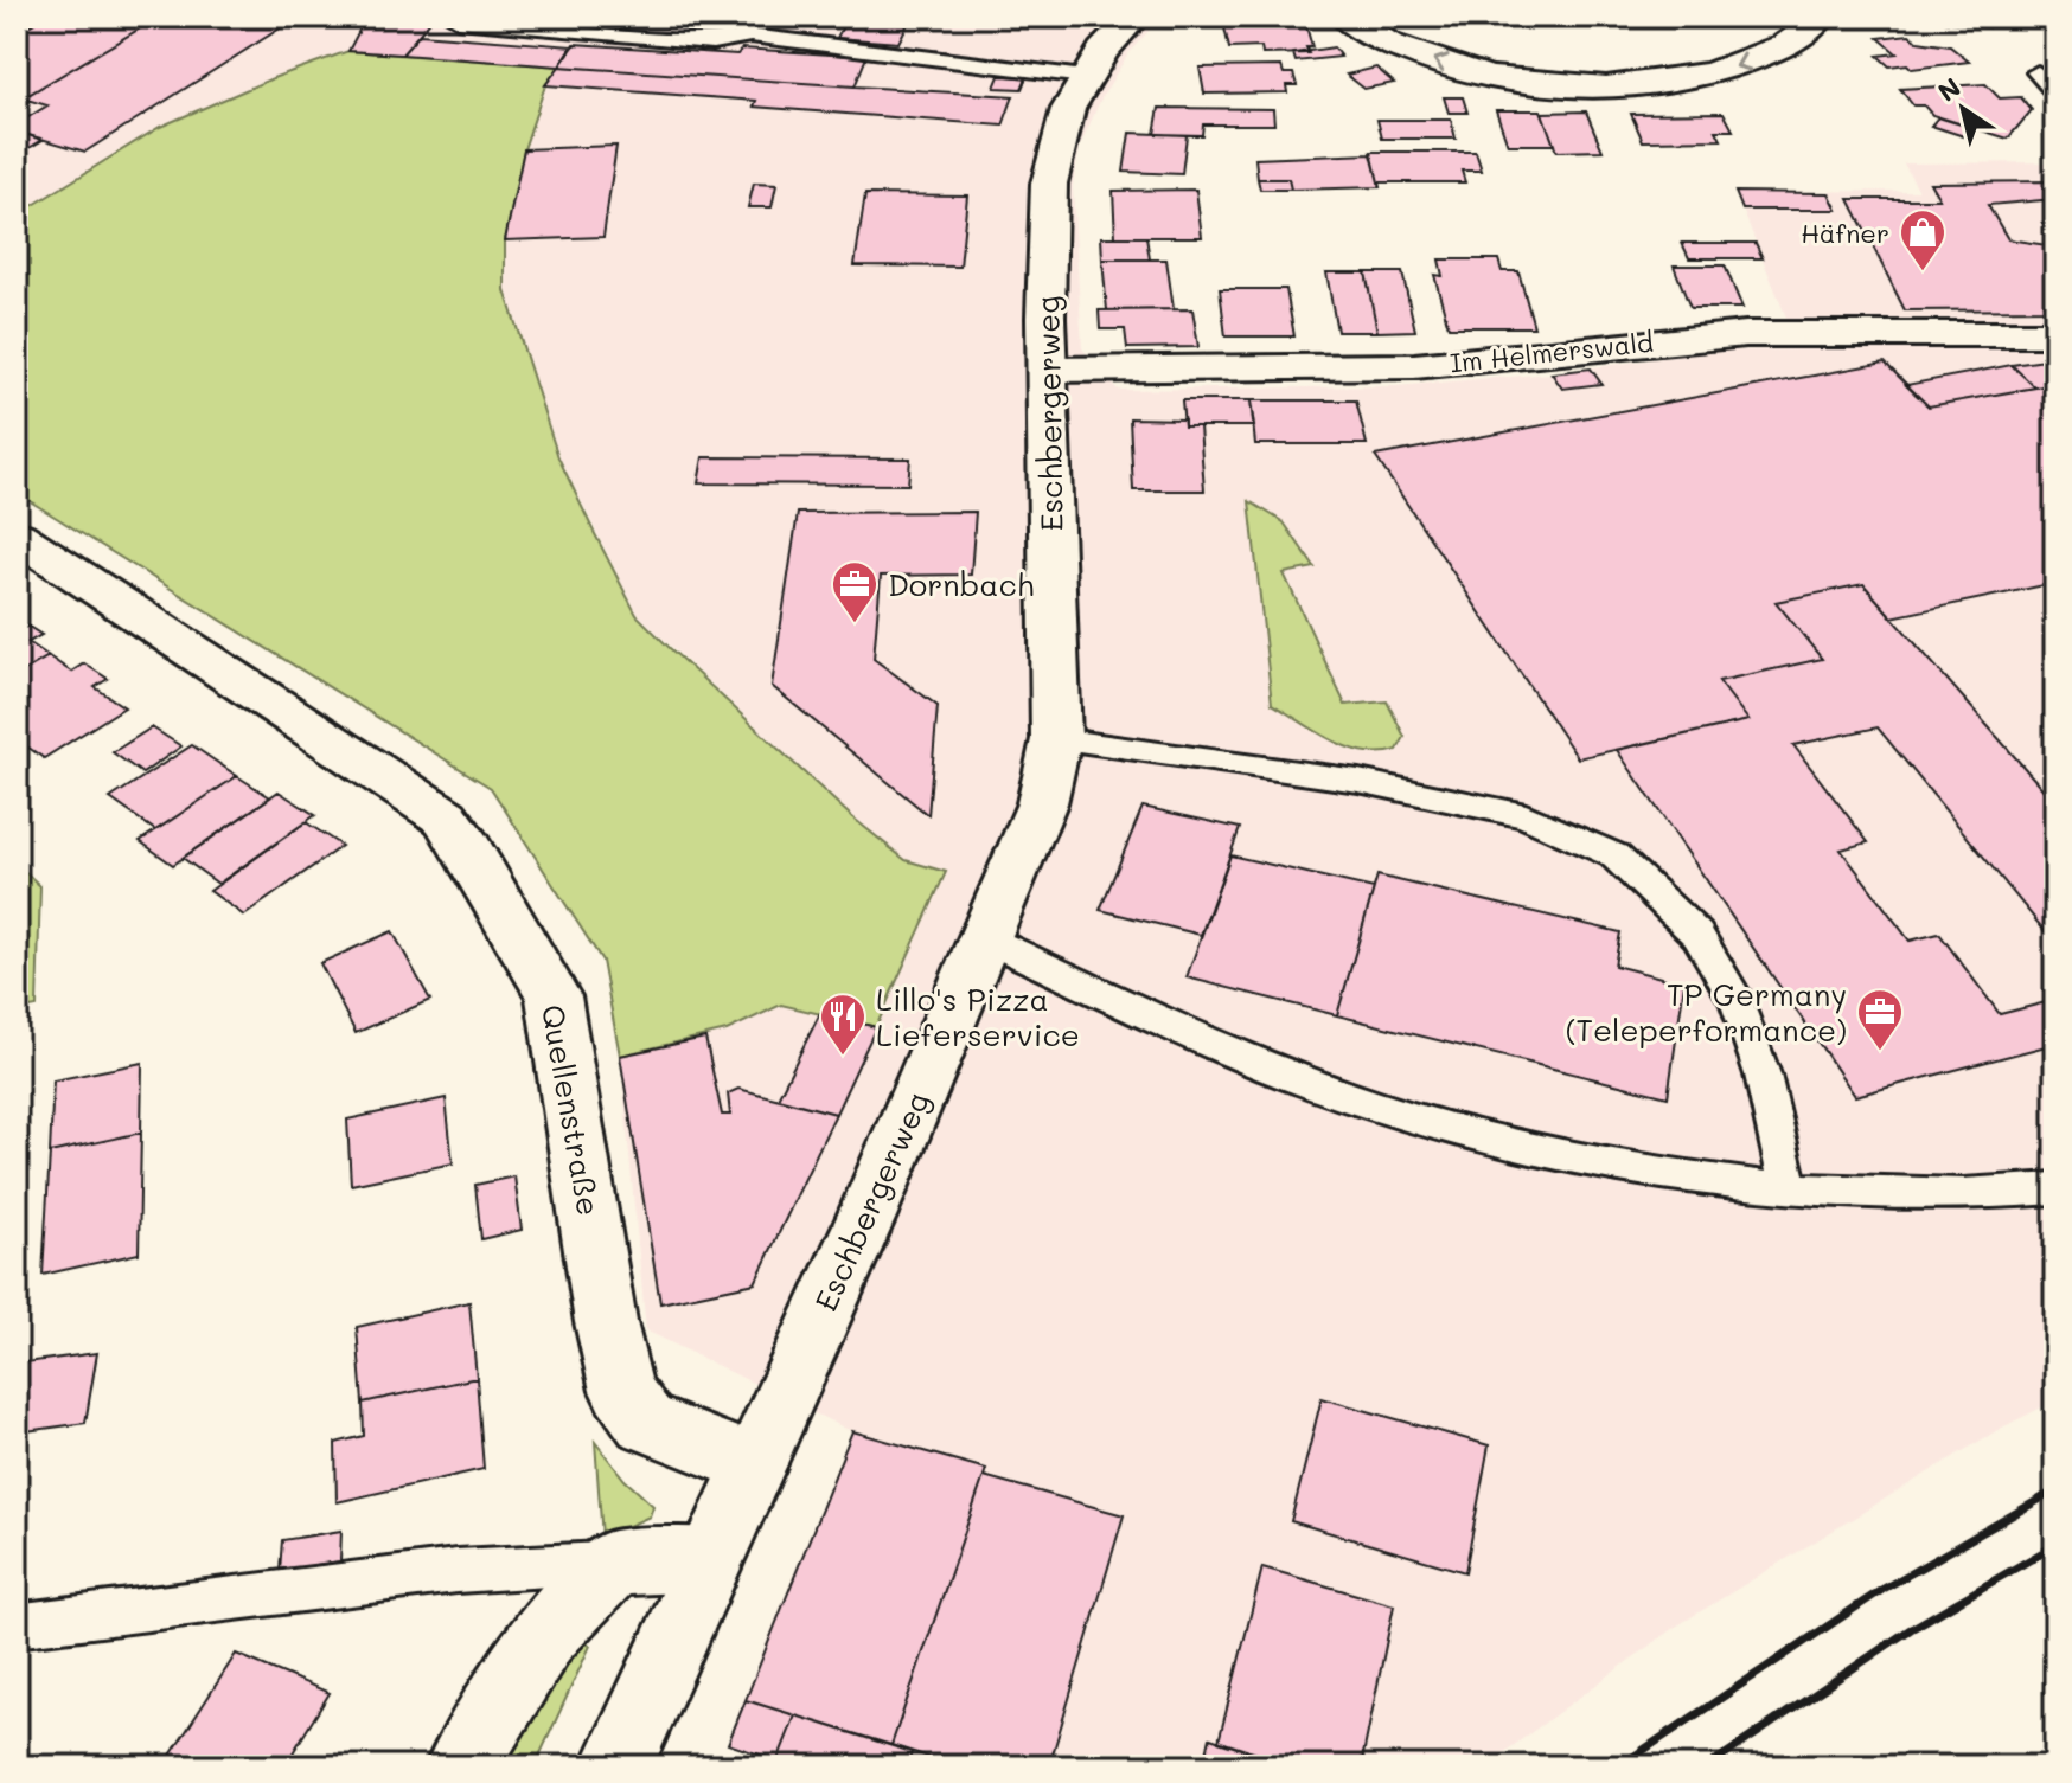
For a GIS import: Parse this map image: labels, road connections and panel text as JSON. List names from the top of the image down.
{
  "streets": {
    "street": ["Im Helmerswald", "Eschbergerweg", "Quellenstraße"]
  },
  "crossings": [
    ["Im Helmerswald", "Eschbergerweg"],
    ["Eschbergerweg", "Quellenstraße"]
  ],
  "places": {
    "shop": ["Häfner"],
    "office": ["Dornbach", "TP Germany (Teleperformance)"],
    "restaurant": ["Lillo's Pizza Lieferservice"]
  },
  "north": "top left"
}
